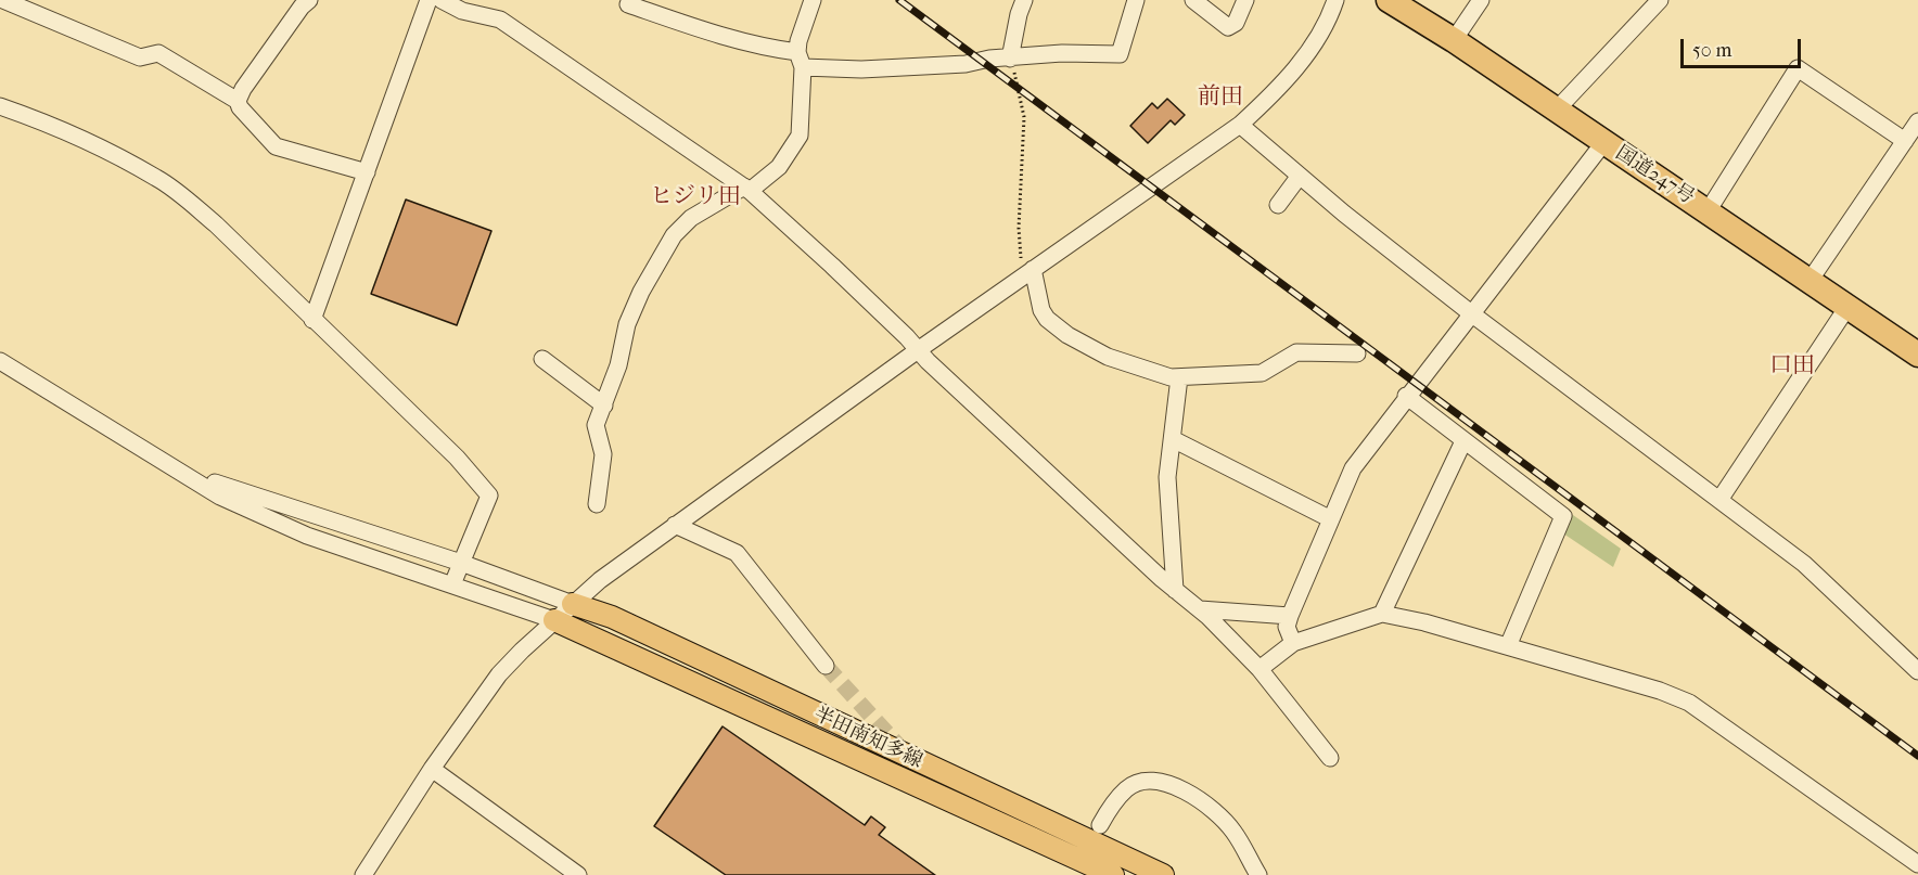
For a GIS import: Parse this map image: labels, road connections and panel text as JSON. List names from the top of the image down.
{
  "streets": {
    "highway": ["国道247号"],
    "main road": ["半田南知多線"]
  },
  "districts": ["前田", "ヒジリ田", "口田"],
  "scale_bar": "50 m"
}
